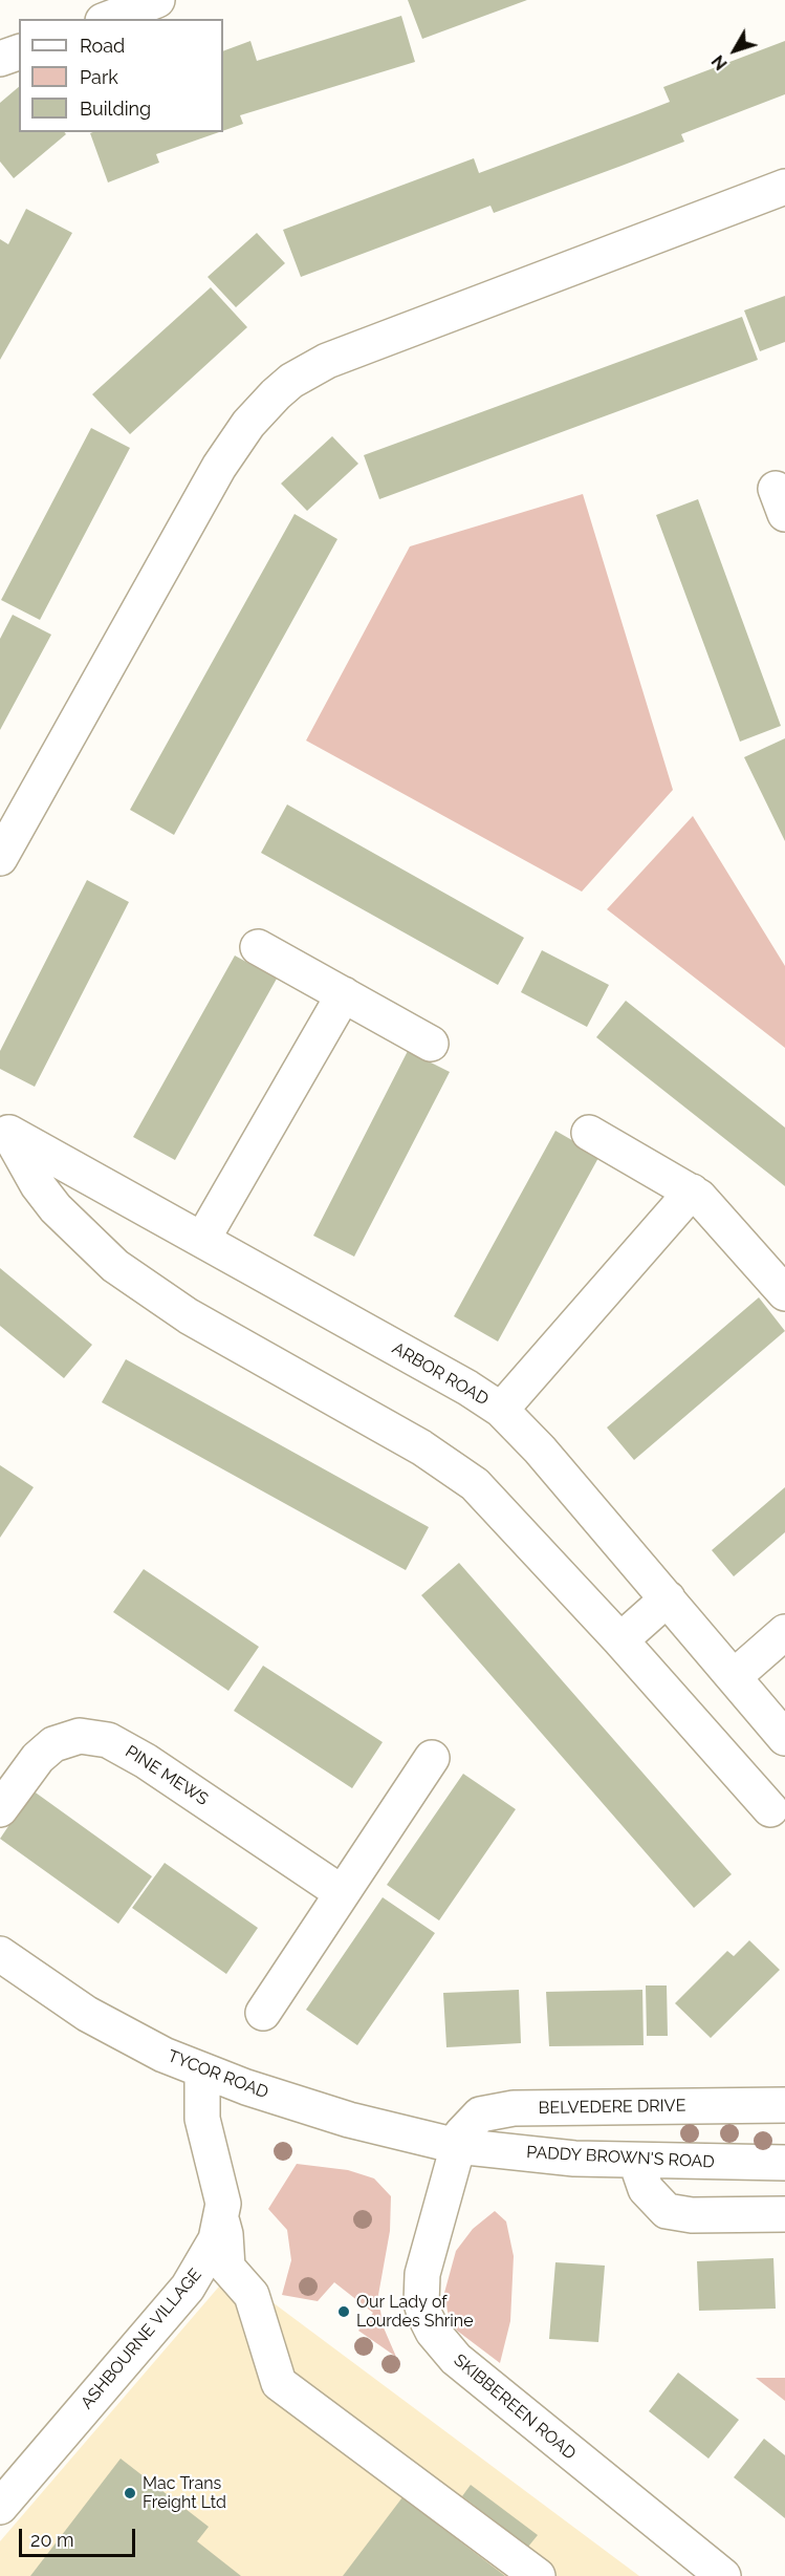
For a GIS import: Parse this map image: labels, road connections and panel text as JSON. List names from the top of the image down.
{
  "streets": {
    "street": [
      "ARBOR ROAD",
      "PINE MEWS",
      "TYCOR ROAD",
      "BELVEDERE DRIVE",
      "PADDY BROWN'S ROAD",
      "ASHBOURNE VILLAGE",
      "SKIBBEREEN ROAD"
    ]
  },
  "crossings": [
    ["TYCOR ROAD", "BELVEDERE DRIVE"],
    ["TYCOR ROAD", "PADDY BROWN'S ROAD"],
    ["TYCOR ROAD", "ASHBOURNE VILLAGE"],
    ["TYCOR ROAD", "SKIBBEREEN ROAD"],
    ["BELVEDERE DRIVE", "PADDY BROWN'S ROAD"],
    ["BELVEDERE DRIVE", "SKIBBEREEN ROAD"],
    ["PADDY BROWN'S ROAD", "SKIBBEREEN ROAD"]
  ],
  "places": ["Our Lady of Lourdes Shrine", "Mac Trans Freight Ltd"],
  "legend": ["Road", "Park", "Building"],
  "scale_bar": "20 m",
  "north": "bottom left"
}
